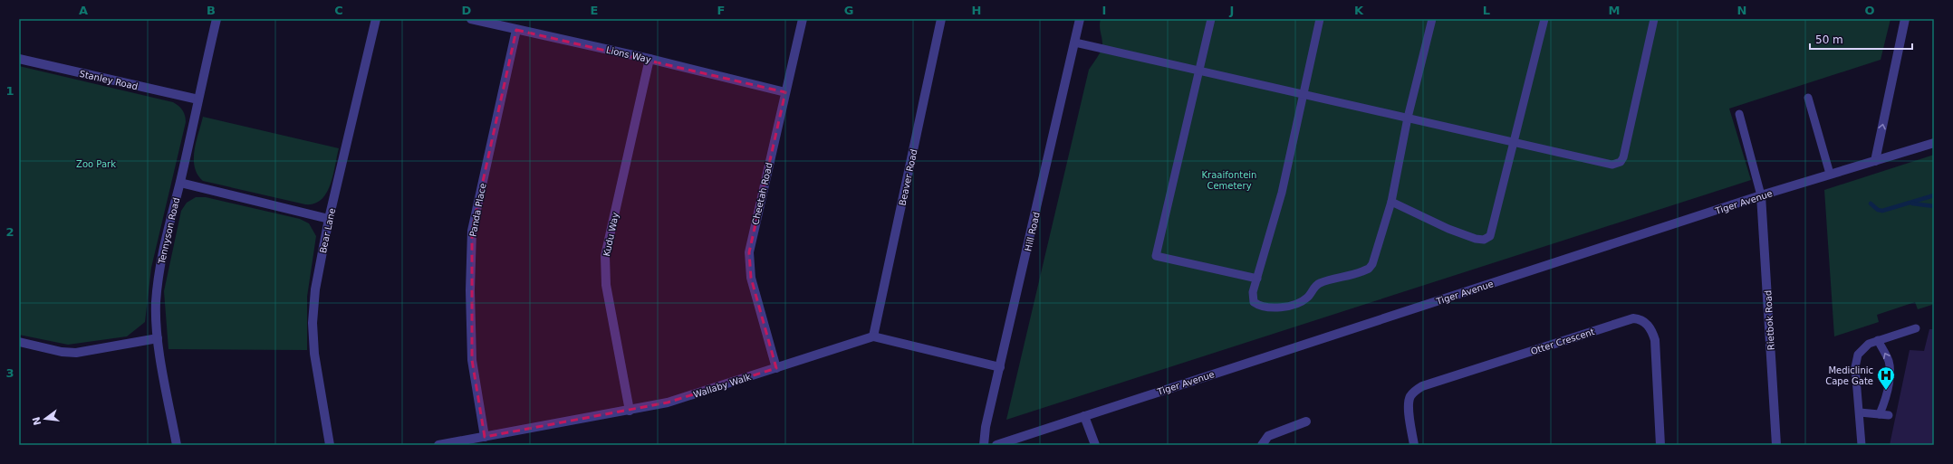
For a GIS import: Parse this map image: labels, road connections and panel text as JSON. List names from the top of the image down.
{
  "streets": {
    "street": [
      "Lions Way",
      "Stanley Road",
      "Beaver Road",
      "Cheetah Road",
      "Tiger Avenue",
      "Panda Place",
      "Tennyson Road",
      "Bear Lane",
      "Hill Road",
      "Kudu Way",
      "Rietbok Road",
      "Otter Crescent",
      "Wallaby Walk"
    ]
  },
  "crossings": [
    ["Lions Way", "Cheetah Road"],
    ["Lions Way", "Panda Place"],
    ["Lions Way", "Kudu Way"],
    ["Stanley Road", "Tennyson Road"],
    ["Beaver Road", "Wallaby Walk"],
    ["Cheetah Road", "Wallaby Walk"],
    ["Tiger Avenue", "Rietbok Road"],
    ["Panda Place", "Wallaby Walk"],
    ["Kudu Way", "Wallaby Walk"]
  ],
  "parks": ["Zoo Park", "Kraaifontein Cemetery"],
  "places": {
    "hospital": ["Mediclinic Cape Gate"]
  },
  "scale_bar": "50 m",
  "north": "left",
  "grid": {
    "columns": [
      "A",
      "B",
      "C",
      "D",
      "E",
      "F",
      "G",
      "H",
      "I",
      "J",
      "K",
      "L",
      "M",
      "N",
      "O"
    ],
    "rows": ["1", "2", "3"]
  }
}
